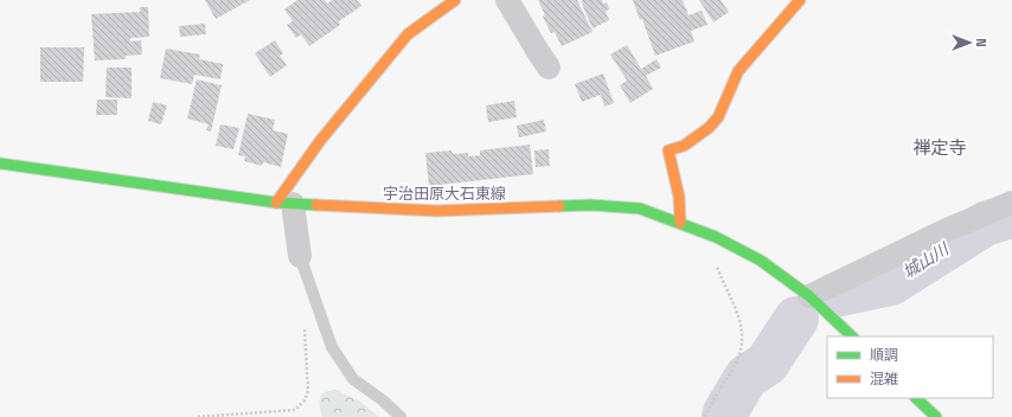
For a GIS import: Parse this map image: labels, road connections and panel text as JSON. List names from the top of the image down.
{
  "streets": {
    "main road": ["宇治田原大石東線"]
  },
  "districts": ["禅定寺"],
  "water": ["城山川"],
  "legend": ["順調", "混雑"],
  "north": "right"
}
